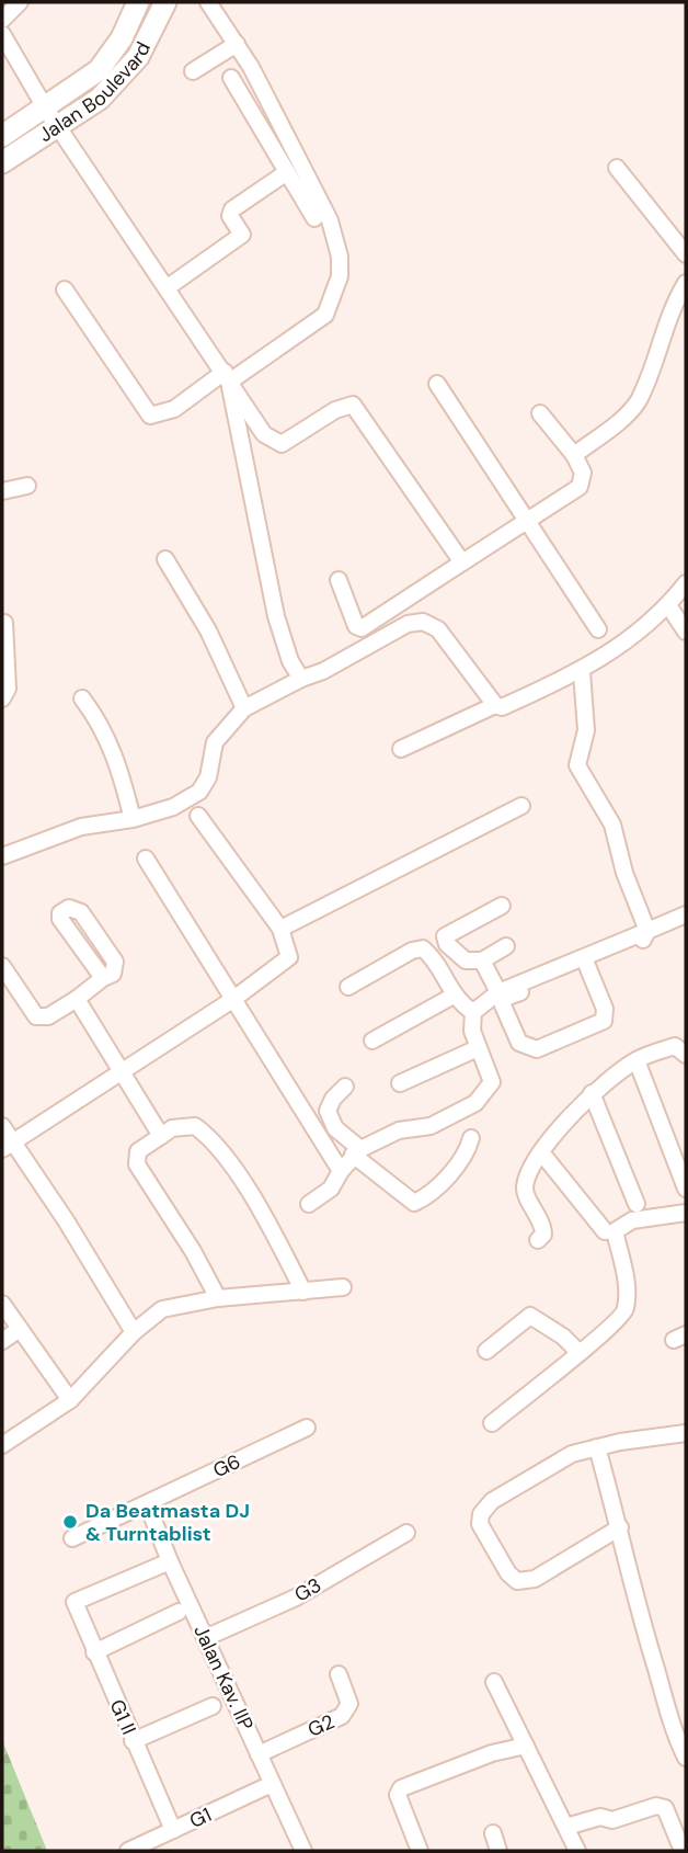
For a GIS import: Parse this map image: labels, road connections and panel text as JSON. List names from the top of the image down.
{
  "streets": {
    "main road": ["Jalan Boulevard"],
    "street": [
      "G6",
      "G3",
      "Jalan Kav. IIP",
      "G1 II",
      "G2",
      "G1"
    ]
  },
  "crossings": [
    ["G6", "Jalan Kav. IIP"],
    ["G3", "Jalan Kav. IIP"],
    ["Jalan Kav. IIP", "G1 II"],
    ["Jalan Kav. IIP", "G2"],
    ["Jalan Kav. IIP", "G1"],
    ["G1 II", "G1"]
  ],
  "places": ["Da Beatmasta DJ & Turntablist"]
}
